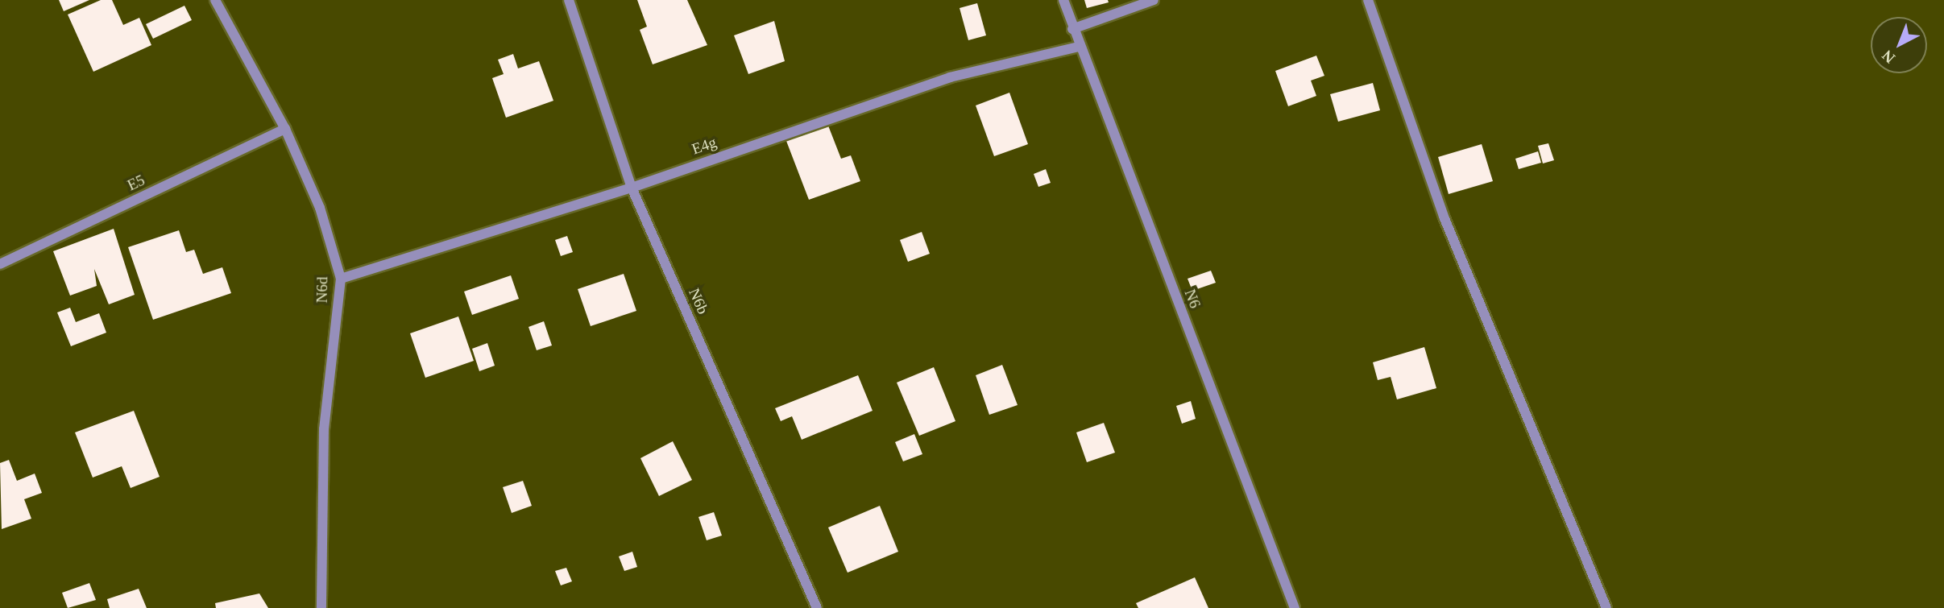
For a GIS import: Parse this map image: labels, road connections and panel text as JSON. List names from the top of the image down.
{
  "streets": {
    "street": [
      "E4g",
      "E5",
      "N6d",
      "N6",
      "N6b"
    ]
  },
  "crossings": [
    ["E4g", "N6d"],
    ["E4g", "N6"],
    ["E4g", "N6b"],
    ["E5", "N6d"]
  ],
  "north": "bottom left"
}
